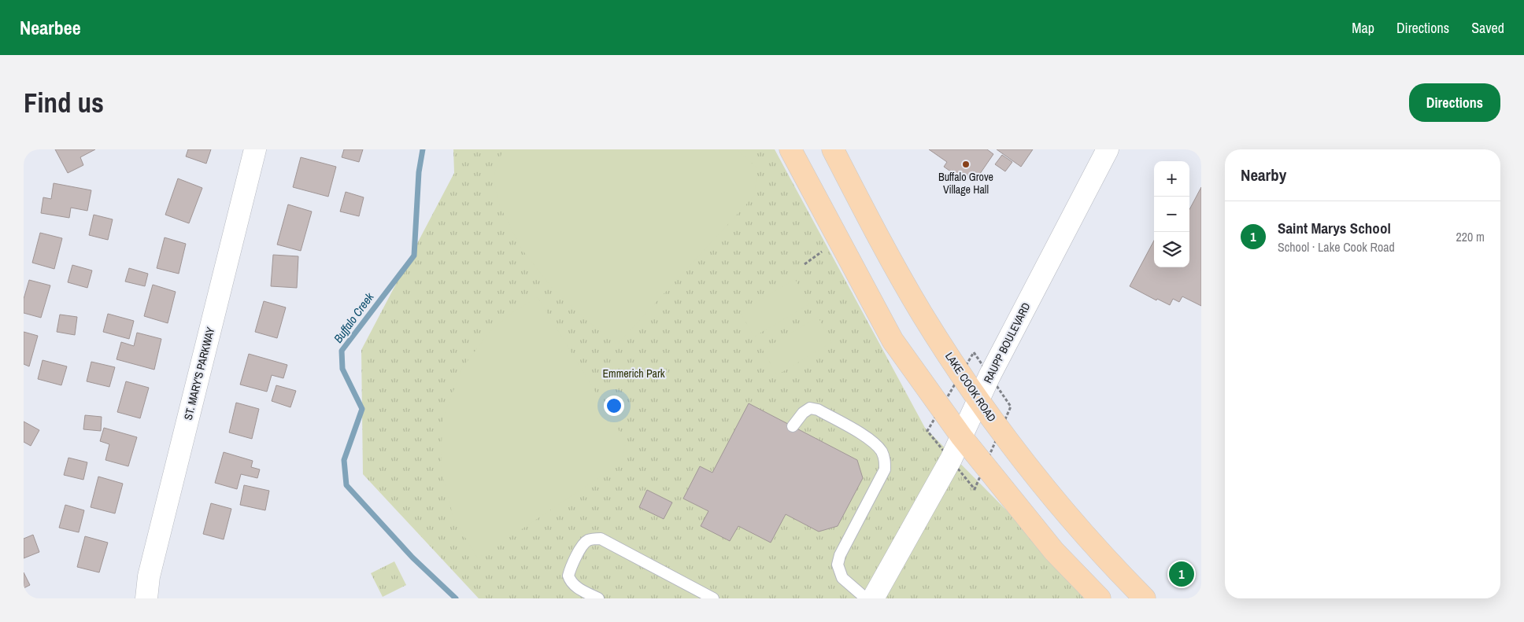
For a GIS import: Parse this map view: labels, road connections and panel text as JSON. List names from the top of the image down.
{
  "streets": {
    "main road": ["LAKE COOK ROAD"],
    "street": ["RAUPP BOULEVARD", "ST. MARY'S PARKWAY"]
  },
  "crossings": [
    ["RAUPP BOULEVARD", "LAKE COOK ROAD"]
  ],
  "water": ["Buffalo Creek"],
  "parks": ["Emmerich Park"],
  "places": ["Buffalo Grove Village Hall"],
  "page": {
    "header": "Nearbee",
    "nav": ["Map", "Directions", "Saved"],
    "buttons": "Directions",
    "title": "Find us",
    "heading": "Nearby",
    "map_buttons": ["+", "−"],
    "list": [
      {
        "mark": "1",
        "name": "Saint Marys School",
        "note": "School · Lake Cook Road",
        "value": "220 m"
      }
    ],
    "pins": "1"
  }
}
